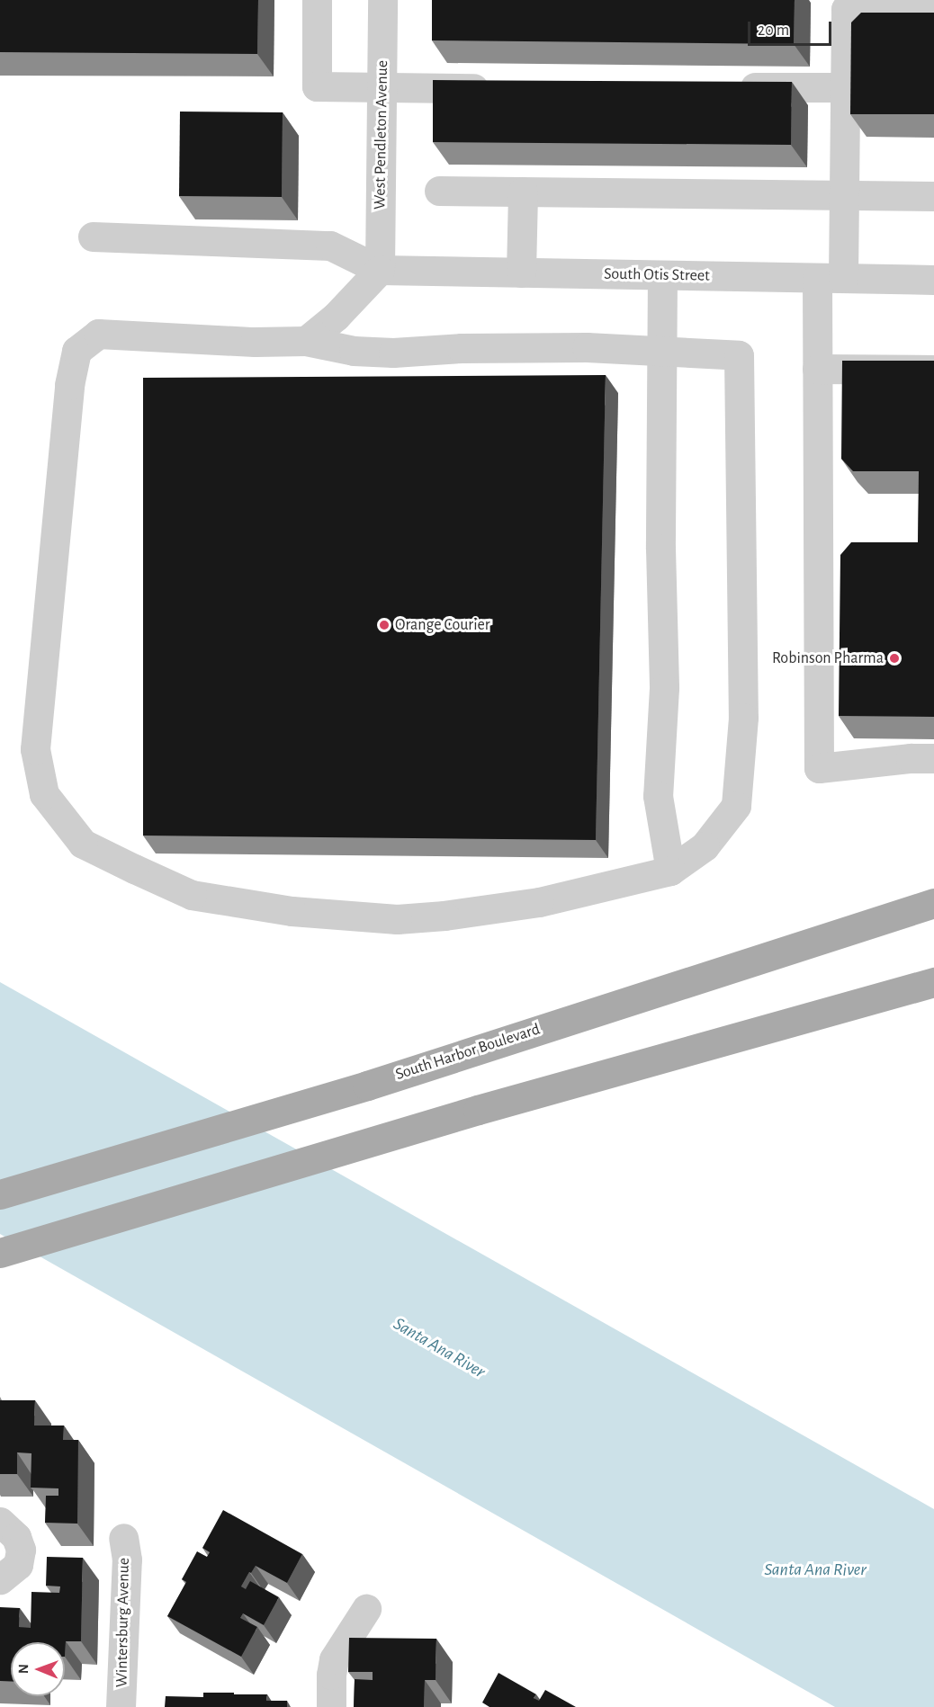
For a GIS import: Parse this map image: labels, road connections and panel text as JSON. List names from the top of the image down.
{
  "streets": {
    "main road": ["South Harbor Boulevard"],
    "street": ["West Pendleton Avenue", "South Otis Street", "Wintersburg Avenue"]
  },
  "crossings": [
    ["West Pendleton Avenue", "South Otis Street"]
  ],
  "water": ["Santa Ana River"],
  "places": ["Orange Courier", "Robinson Pharma"],
  "scale_bar": "20 m",
  "north": "left"
}
